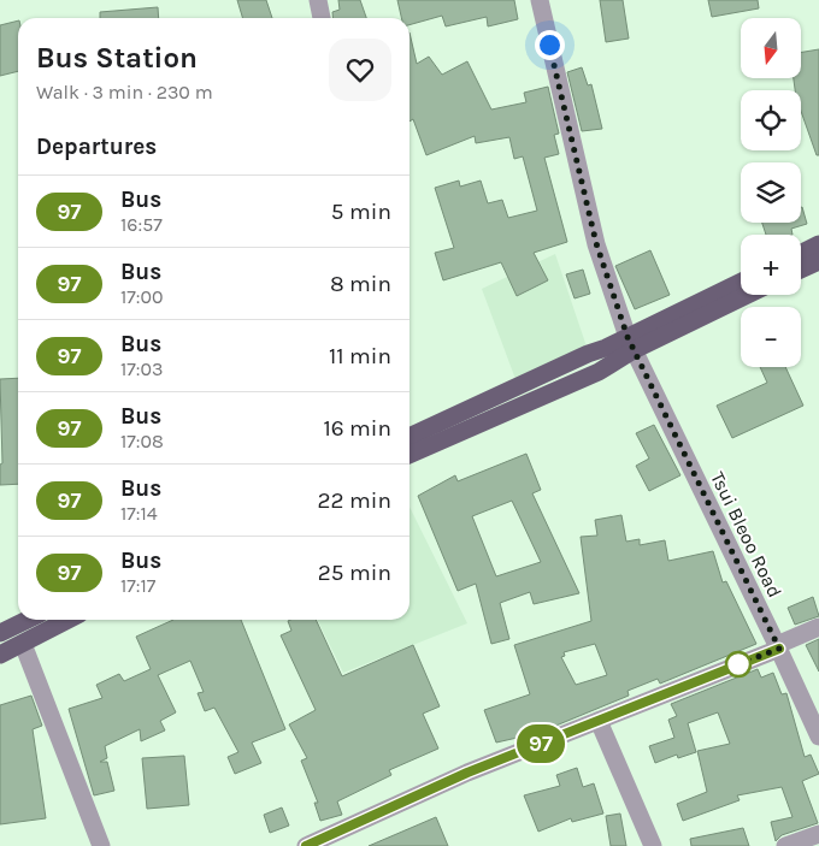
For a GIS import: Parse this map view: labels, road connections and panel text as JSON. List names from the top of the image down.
{
  "streets": {
    "street": ["Tsui Bleoo Road"]
  },
  "lines": ["bus line 97"],
  "north": "bottom",
  "page": {
    "on_map": "97",
    "map_buttons": ["+", "−"],
    "heading": [
      ["Bus Station", "Walk · 3 min · 230 m"],
      "Departures"
    ],
    "list": [
      {
        "mark": "97",
        "name": "Bus",
        "note": "16:57",
        "value": "5 min"
      },
      {
        "mark": "97",
        "name": "Bus",
        "note": "17:00",
        "value": "8 min"
      },
      {
        "mark": "97",
        "name": "Bus",
        "note": "17:03",
        "value": "11 min"
      },
      {
        "mark": "97",
        "name": "Bus",
        "note": "17:08",
        "value": "16 min"
      },
      {
        "mark": "97",
        "name": "Bus",
        "note": "17:14",
        "value": "22 min"
      },
      {
        "mark": "97",
        "name": "Bus",
        "note": "17:17",
        "value": "25 min"
      }
    ]
  }
}
